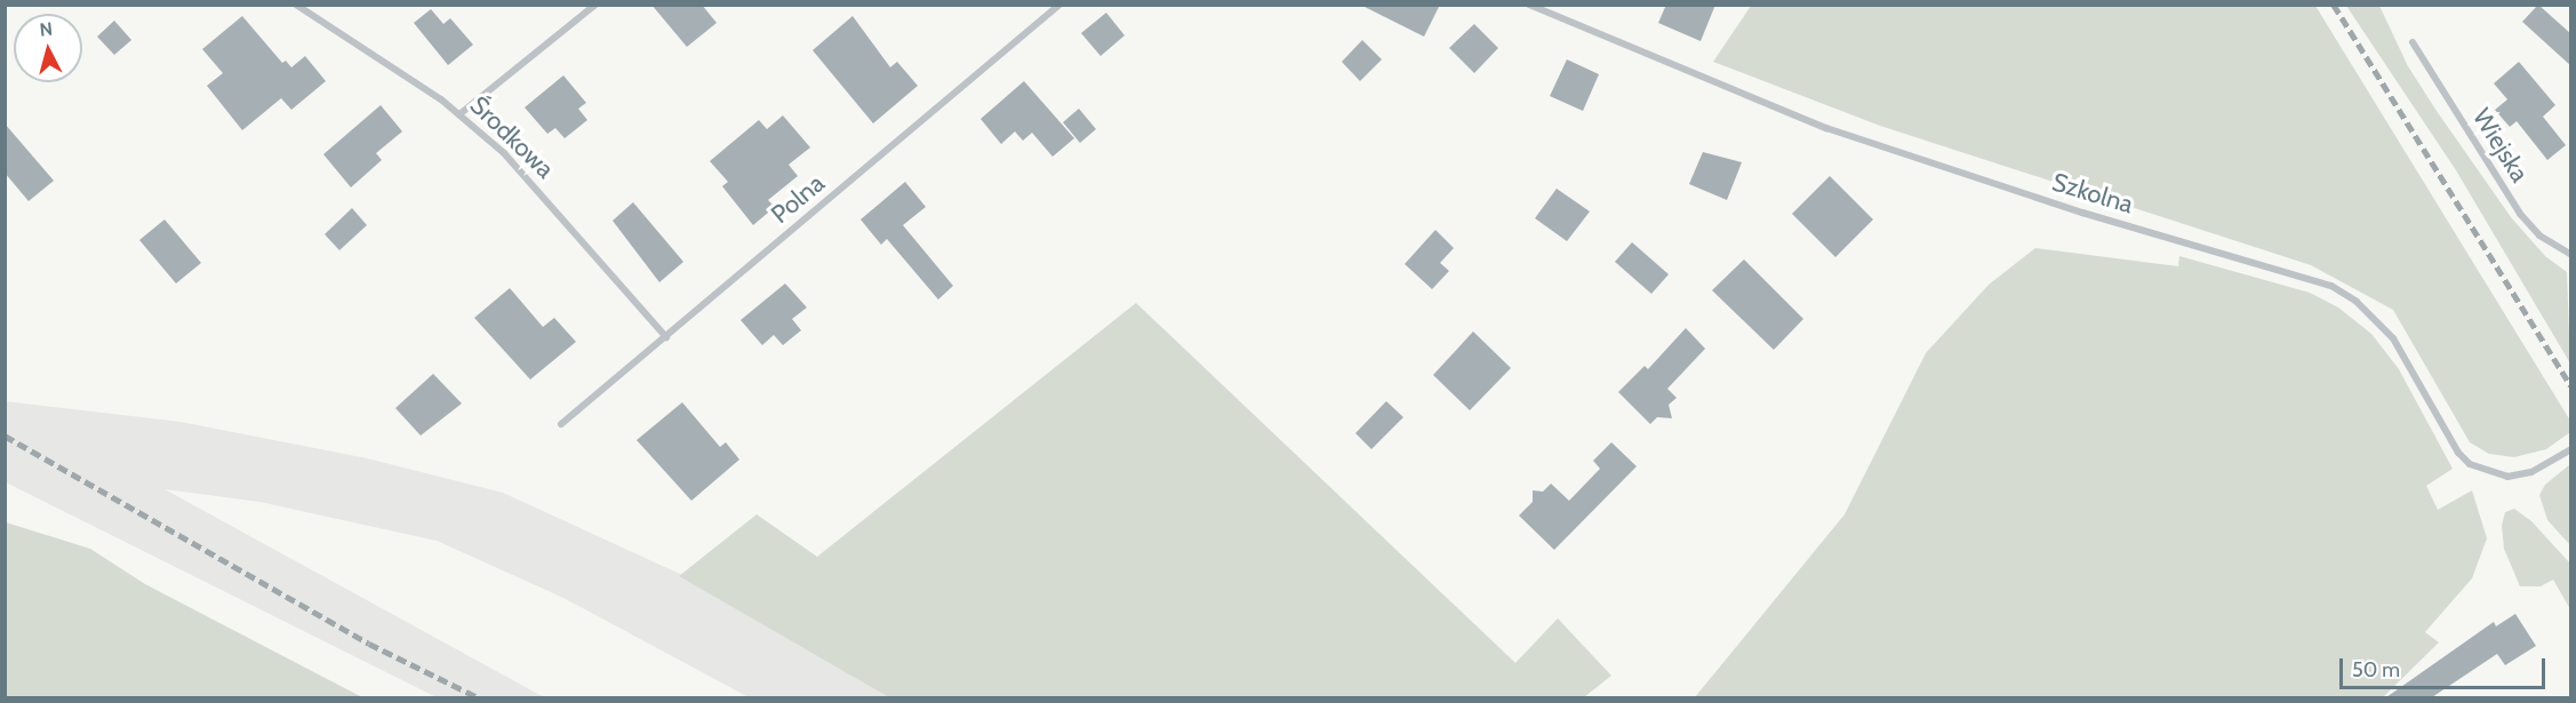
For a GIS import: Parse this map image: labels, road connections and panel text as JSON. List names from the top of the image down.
{
  "streets": {
    "street": [
      "Środkowa",
      "Wiejska",
      "Szkolna",
      "Polna"
    ]
  },
  "crossings": [
    ["Środkowa", "Polna"]
  ],
  "scale_bar": "50 m",
  "north": "top"
}
